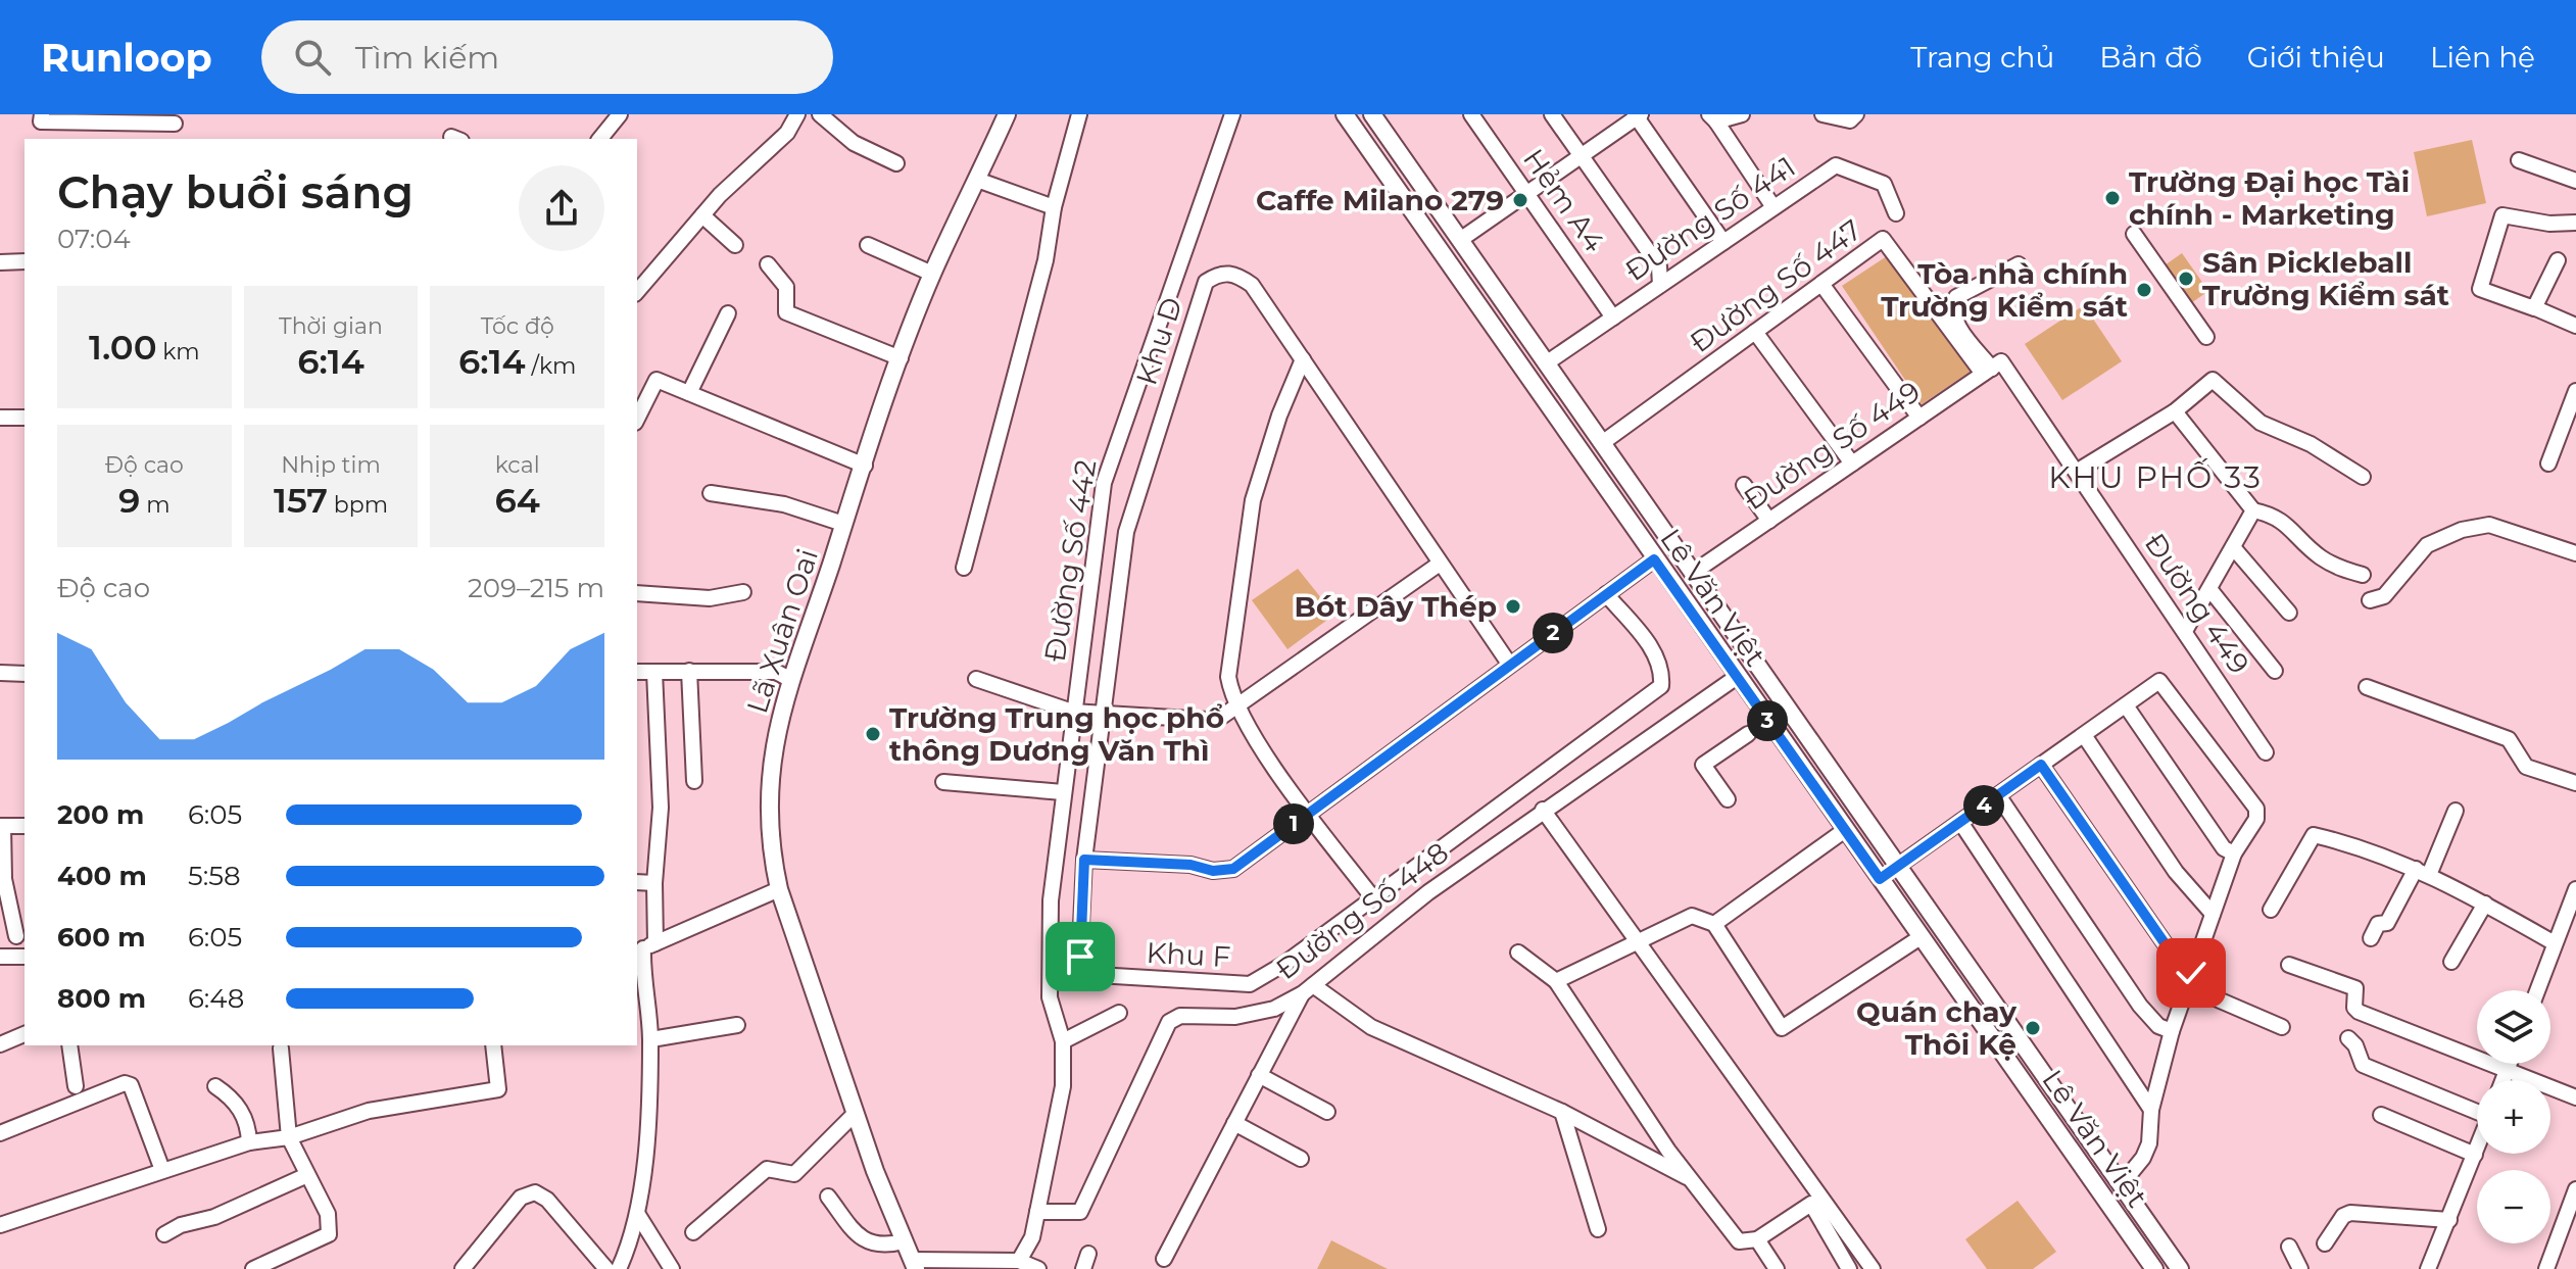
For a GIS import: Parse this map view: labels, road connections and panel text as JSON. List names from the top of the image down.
{
  "streets": {
    "main road": ["Lê Văn Việt", "Lã Xuân Oai"],
    "street": [
      "Hẻm A4",
      "Đường Số 441",
      "Đường Số 447",
      "Khu D",
      "Đường Số 449",
      "Đường Số 442",
      "Đường 449",
      "Đường Số 448",
      "Khu F"
    ]
  },
  "crossings": [
    ["Hẻm A4", "Đường Số 441"],
    ["Đường Số 441", "Lê Văn Việt"],
    ["Đường Số 447", "Đường Số 449"],
    ["Đường Số 447", "Lê Văn Việt"],
    ["Đường Số 447", "Đường 449"],
    ["Khu D", "Khu F"],
    ["Đường Số 449", "Lê Văn Việt"],
    ["Đường Số 449", "Đường 449"],
    ["Đường Số 442", "Đường Số 448"],
    ["Lê Văn Việt", "Đường Số 448"]
  ],
  "districts": ["KHU PHỐ 33"],
  "places": [
    "Trường Đại học Tài chính - Marketing",
    "Caffe Milano 279",
    "Sân Pickleball Trường Kiểm sát",
    "Tòa nhà chính Trường Kiểm sát",
    "Bót Dây Thép",
    "Trường Trung học phổ thông Dương Văn Thì",
    "Quán chay Thôi Kệ"
  ],
  "page": {
    "header": "Runloop",
    "search": "Tìm kiếm",
    "nav": [
      "Trang chủ",
      "Bản đồ",
      "Giới thiệu",
      "Liên hệ"
    ],
    "heading": ["Chạy buổi sáng", "07:04"],
    "stats": [
      ["1.00 km"],
      ["Thời gian", "6:14"],
      ["Tốc độ", "6:14 /km"],
      ["Độ cao", "9 m"],
      ["Nhịp tim", "157 bpm"],
      ["kcal", "64"]
    ],
    "chart": ["Độ cao", "209–215 m"],
    "pins": [
      "2",
      "3",
      "4",
      "1"
    ],
    "list": [
      {
        "name": "200 m",
        "note": "6:05"
      },
      {
        "name": "400 m",
        "note": "5:58"
      },
      {
        "name": "600 m",
        "note": "6:05"
      },
      {
        "name": "800 m",
        "note": "6:48"
      }
    ],
    "map_buttons": ["+", "−"]
  }
}
